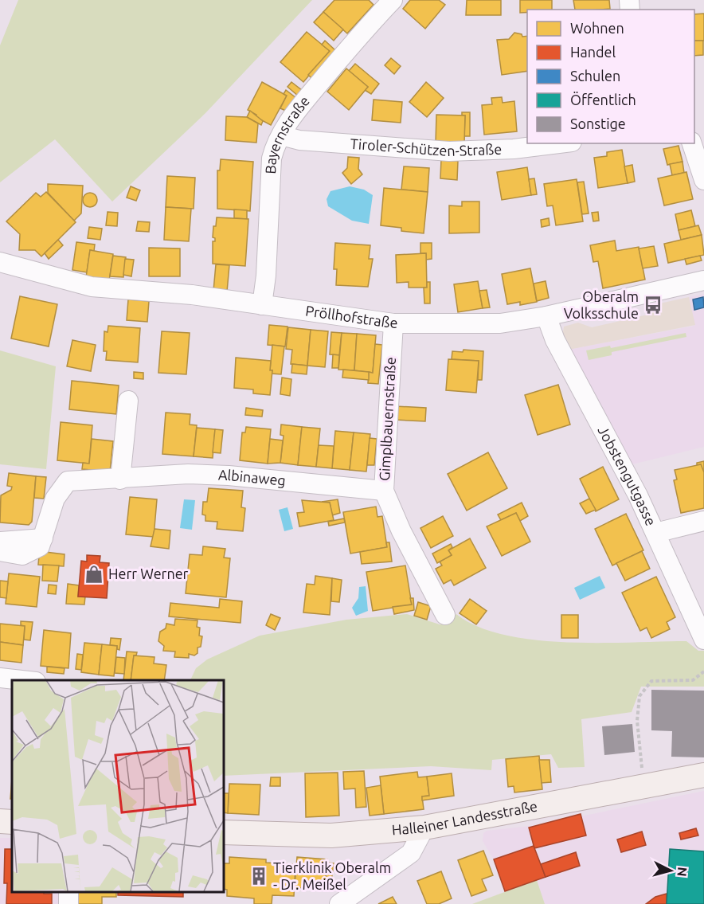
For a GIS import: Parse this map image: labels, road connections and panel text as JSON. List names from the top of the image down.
{
  "streets": {
    "main road": ["Halleiner Landesstraße"],
    "street": [
      "Bayernstraße",
      "Tiroler-Schützen-Straße",
      "Pröllhofstraße",
      "Gimplbauernstraße",
      "Jobstengutgasse",
      "Albinaweg"
    ]
  },
  "crossings": [
    ["Bayernstraße", "Tiroler-Schützen-Straße"],
    ["Bayernstraße", "Pröllhofstraße"],
    ["Pröllhofstraße", "Gimplbauernstraße"],
    ["Pröllhofstraße", "Jobstengutgasse"],
    ["Gimplbauernstraße", "Albinaweg"]
  ],
  "places": {
    "bus stop": ["Oberalm Volksschule"],
    "shop": ["Herr Werner"],
    "building": ["Tierklinik Oberalm - Dr. Meißel"]
  },
  "legend": [
    "Wohnen",
    "Handel",
    "Schulen",
    "Öffentlich",
    "Sonstige"
  ],
  "north": "right"
}
